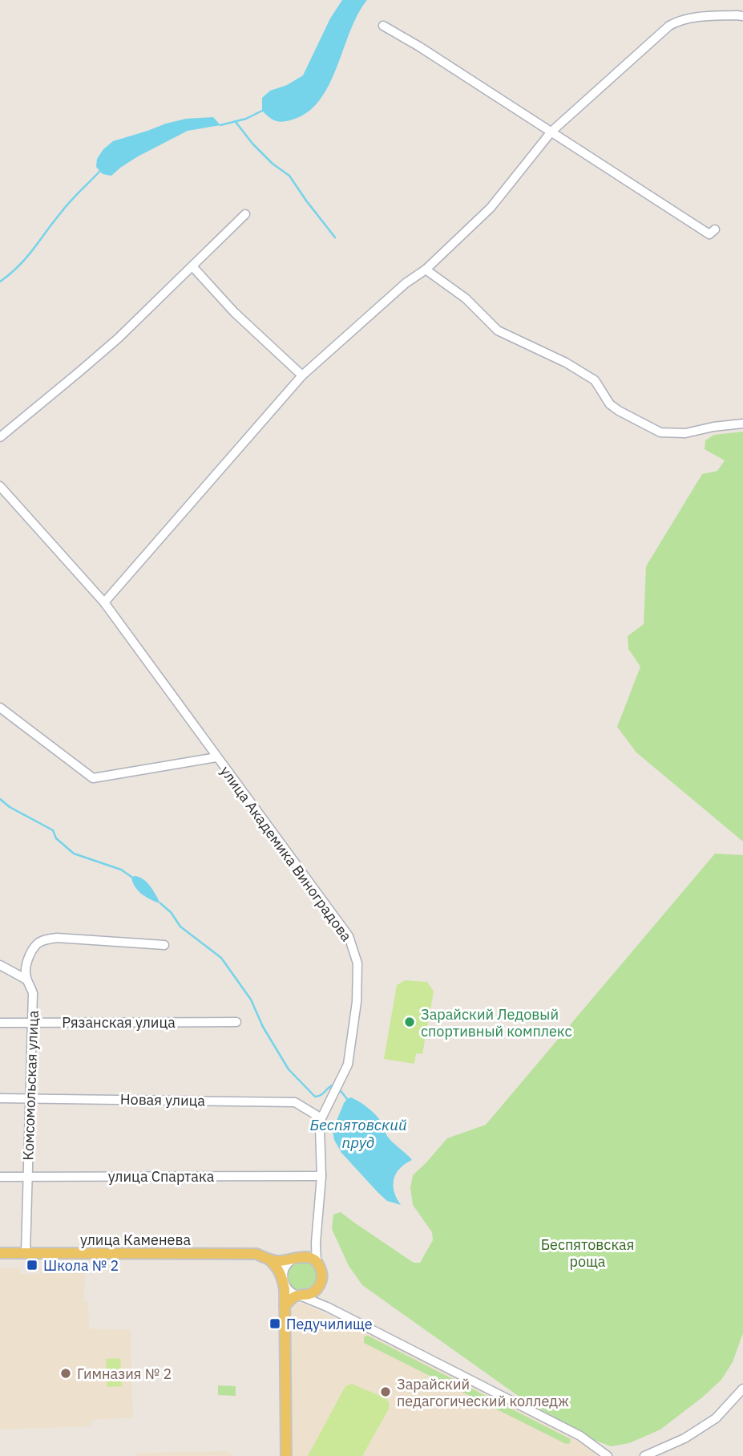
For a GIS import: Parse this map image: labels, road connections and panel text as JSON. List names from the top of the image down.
{
  "streets": {
    "main road": ["улица Каменева"],
    "street": [
      "улица Академика Виноградова",
      "Рязанская улица",
      "Комсомольская улица",
      "Новая улица",
      "улица Спартака"
    ]
  },
  "crossings": [
    ["улица Академика Виноградова", "Новая улица"],
    ["Рязанская улица", "Комсомольская улица"],
    ["Комсомольская улица", "Новая улица"],
    ["Комсомольская улица", "улица Спартака"],
    ["Комсомольская улица", "улица Каменева"]
  ],
  "water": ["Беспятовский пруд"],
  "parks": ["Беспятовская роща"],
  "places": {
    "other": ["Зарайский Ледовый спортивный комплекс", "Гимназия № 2", "Зарайский педагогический колледж"],
    "transit": ["Школа № 2", "Педучилище"]
  }
}
